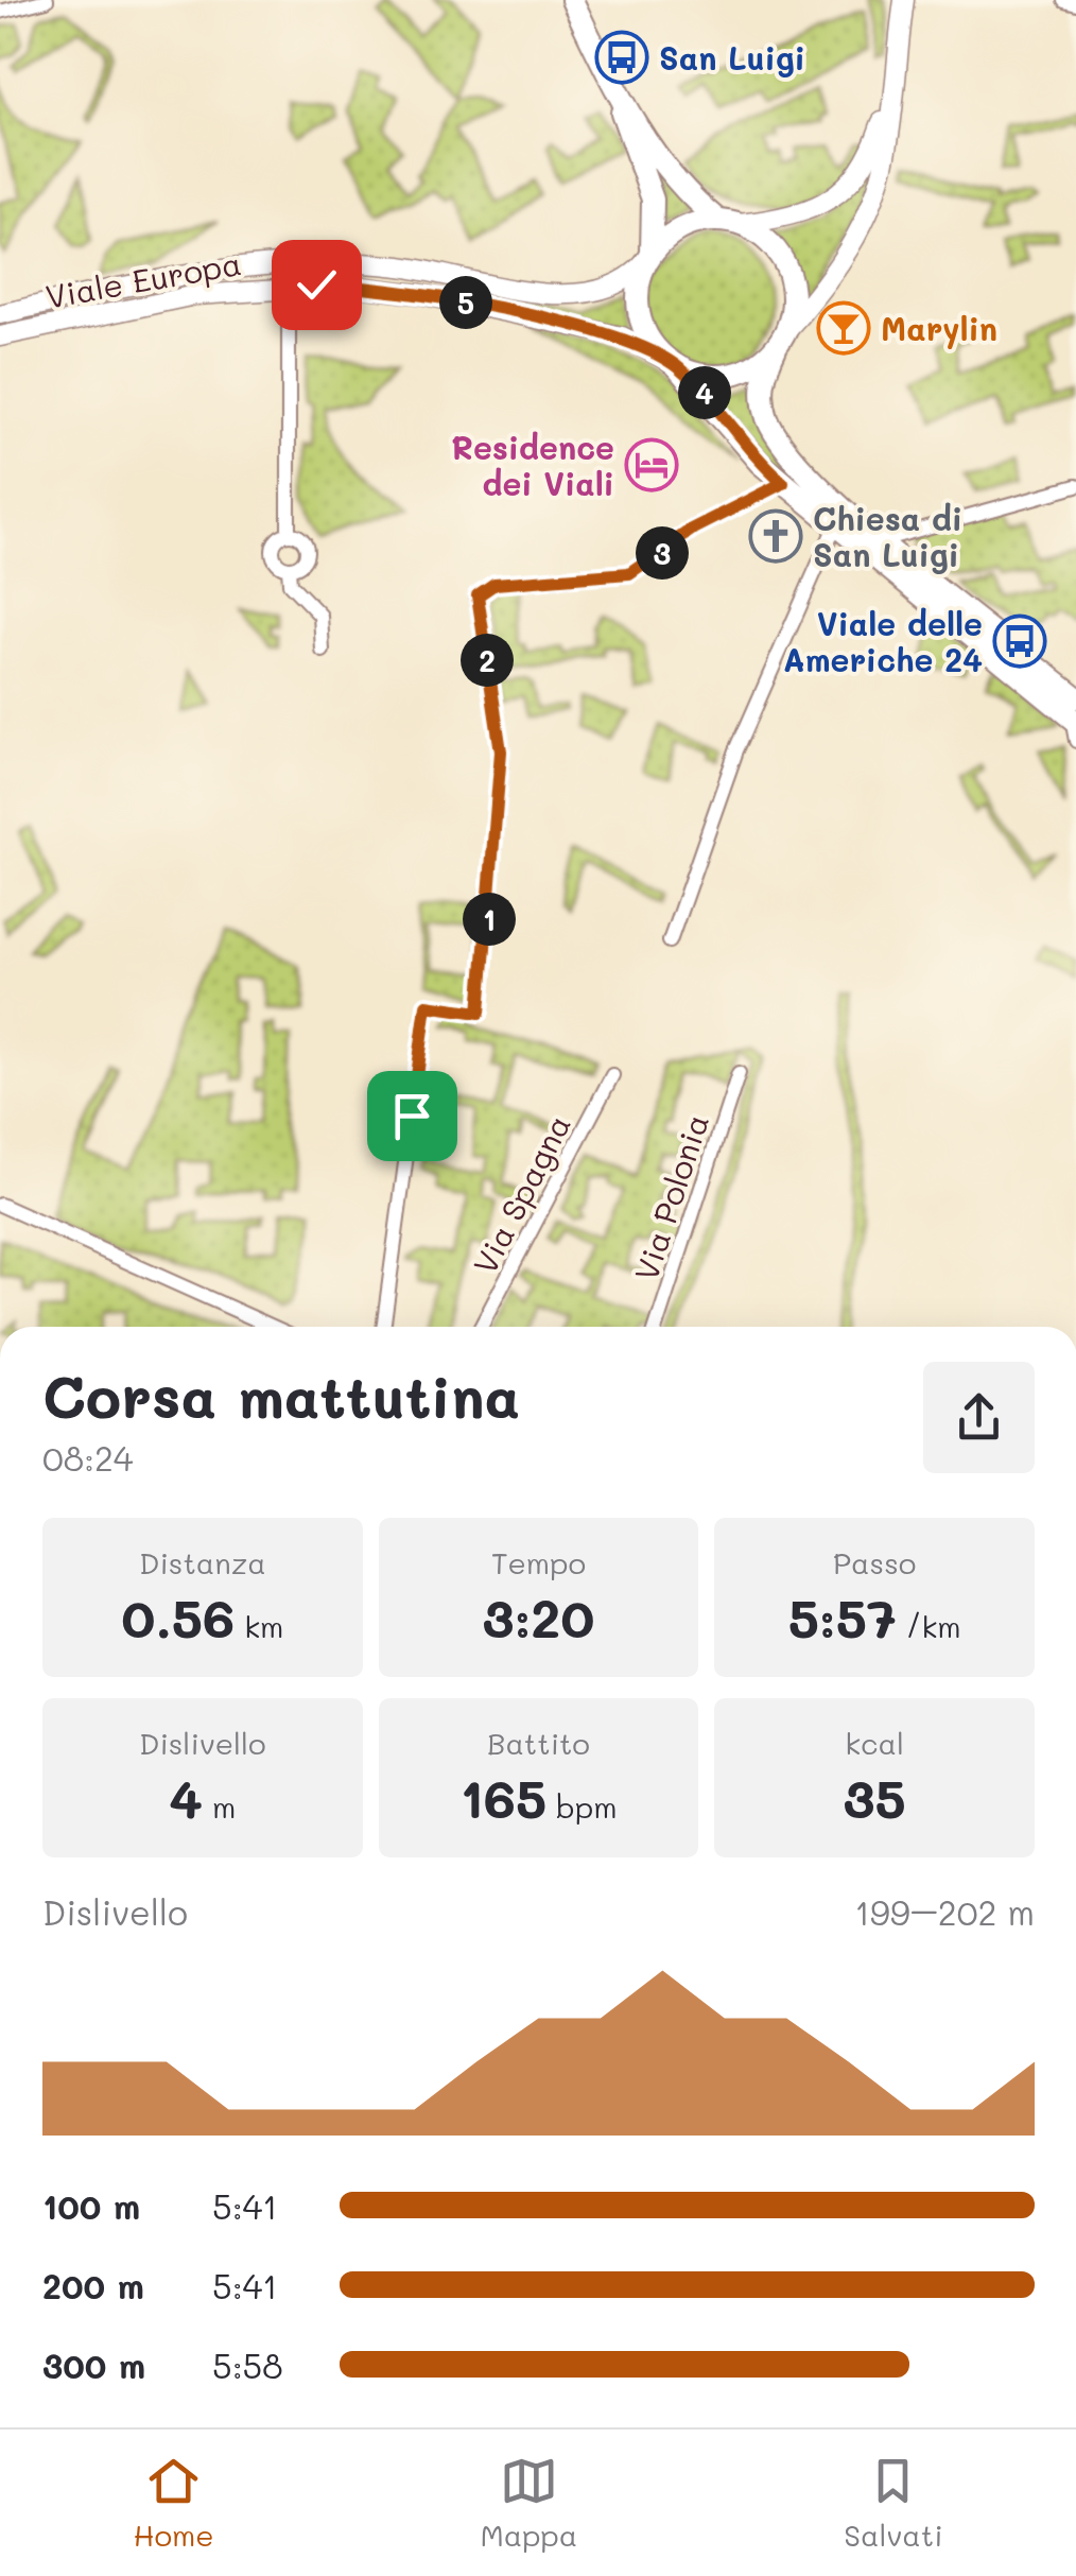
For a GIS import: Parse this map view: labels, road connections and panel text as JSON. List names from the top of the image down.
{
  "streets": {
    "main road": ["Viale Europa"],
    "street": ["Via Spagna", "Via Polonia"]
  },
  "places": {
    "bus stop": ["San Luigi", "Viale delle Americhe 24"],
    "bar": ["Marylin"],
    "hotel": ["Residence dei Viali"],
    "church": ["Chiesa di San Luigi"]
  },
  "page": {
    "pins": [
      "5",
      "4",
      "3",
      "2",
      "1"
    ],
    "heading": ["Corsa mattutina", "08:24"],
    "stats": [
      ["Distanza", "0.56 km"],
      ["Tempo", "3:20"],
      ["Passo", "5:57 /km"],
      ["Dislivello", "4 m"],
      ["Battito", "165 bpm"],
      ["kcal", "35"]
    ],
    "chart": ["Dislivello", "199–202 m"],
    "list": [
      {
        "name": "100 m",
        "note": "5:41"
      },
      {
        "name": "200 m",
        "note": "5:41"
      },
      {
        "name": "300 m",
        "note": "5:58"
      }
    ],
    "tabs": ["Home", "Mappa", "Salvati"]
  }
}
